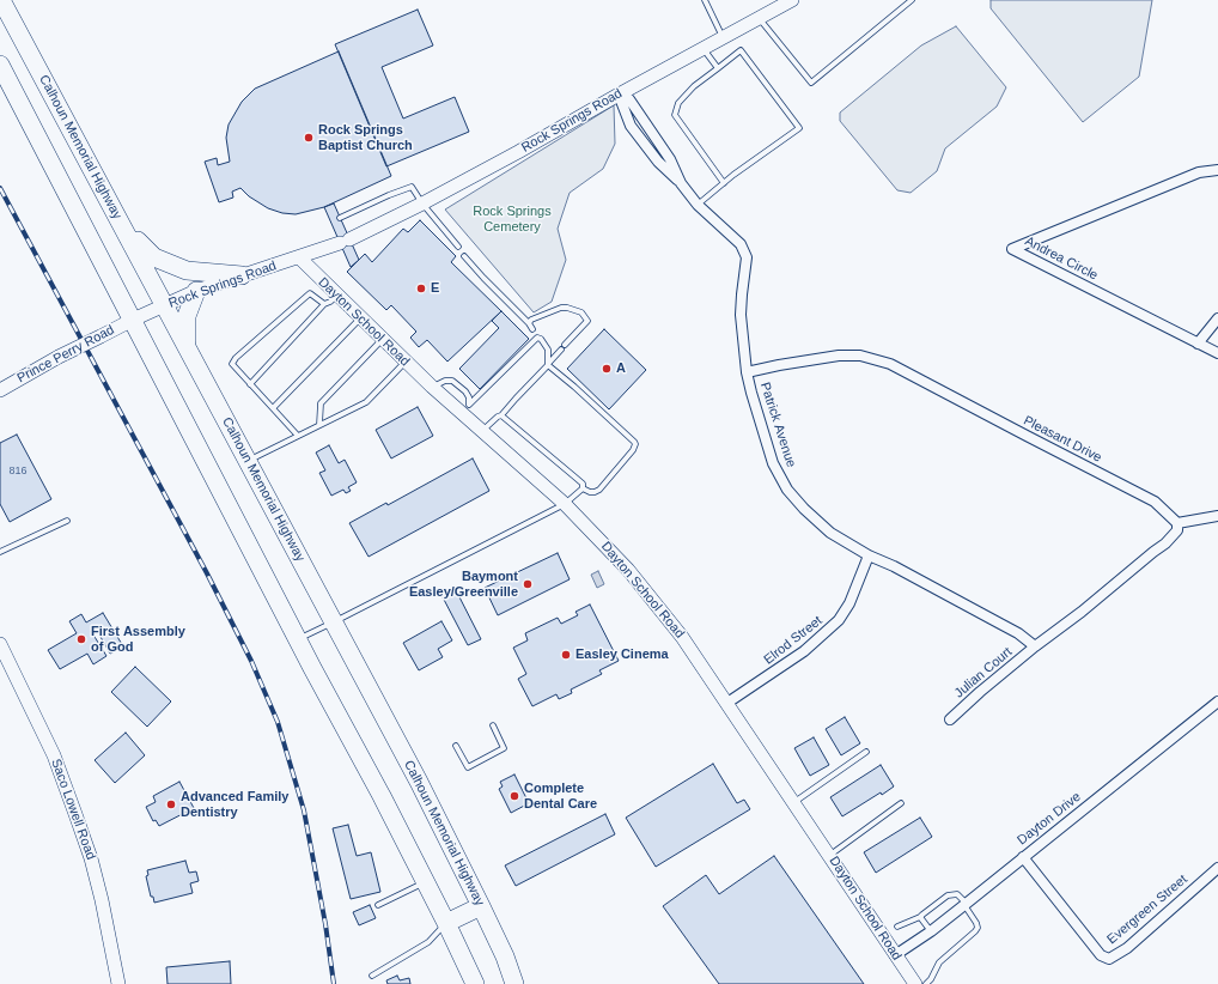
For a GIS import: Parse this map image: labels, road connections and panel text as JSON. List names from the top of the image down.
{
  "streets": {
    "highway": ["Calhoun Memorial Highway"],
    "street": [
      "Rock Springs Road",
      "Andrea Circle",
      "Dayton School Road",
      "Prince Perry Road",
      "Patrick Avenue",
      "Pleasant Drive",
      "Elrod Street",
      "Julian Court",
      "Saco Lowell Road",
      "Dayton Drive",
      "Evergreen Street"
    ]
  },
  "crossings": [
    ["Rock Springs Road", "Calhoun Memorial Highway"],
    ["Rock Springs Road", "Dayton School Road"],
    ["Rock Springs Road", "Prince Perry Road"],
    ["Rock Springs Road", "Patrick Avenue"],
    ["Dayton School Road", "Elrod Street"],
    ["Dayton School Road", "Dayton Drive"],
    ["Patrick Avenue", "Pleasant Drive"],
    ["Patrick Avenue", "Elrod Street"],
    ["Patrick Avenue", "Julian Court"],
    ["Dayton Drive", "Evergreen Street"]
  ],
  "parks": ["Rock Springs Cemetery"],
  "places": [
    "Rock Springs Baptist Church",
    "E",
    "A",
    "Baymont Easley/Greenville",
    "First Assembly of God",
    "Easley Cinema",
    "Complete Dental Care",
    "Advanced Family Dentistry"
  ],
  "house_numbers": ["816"]
}
